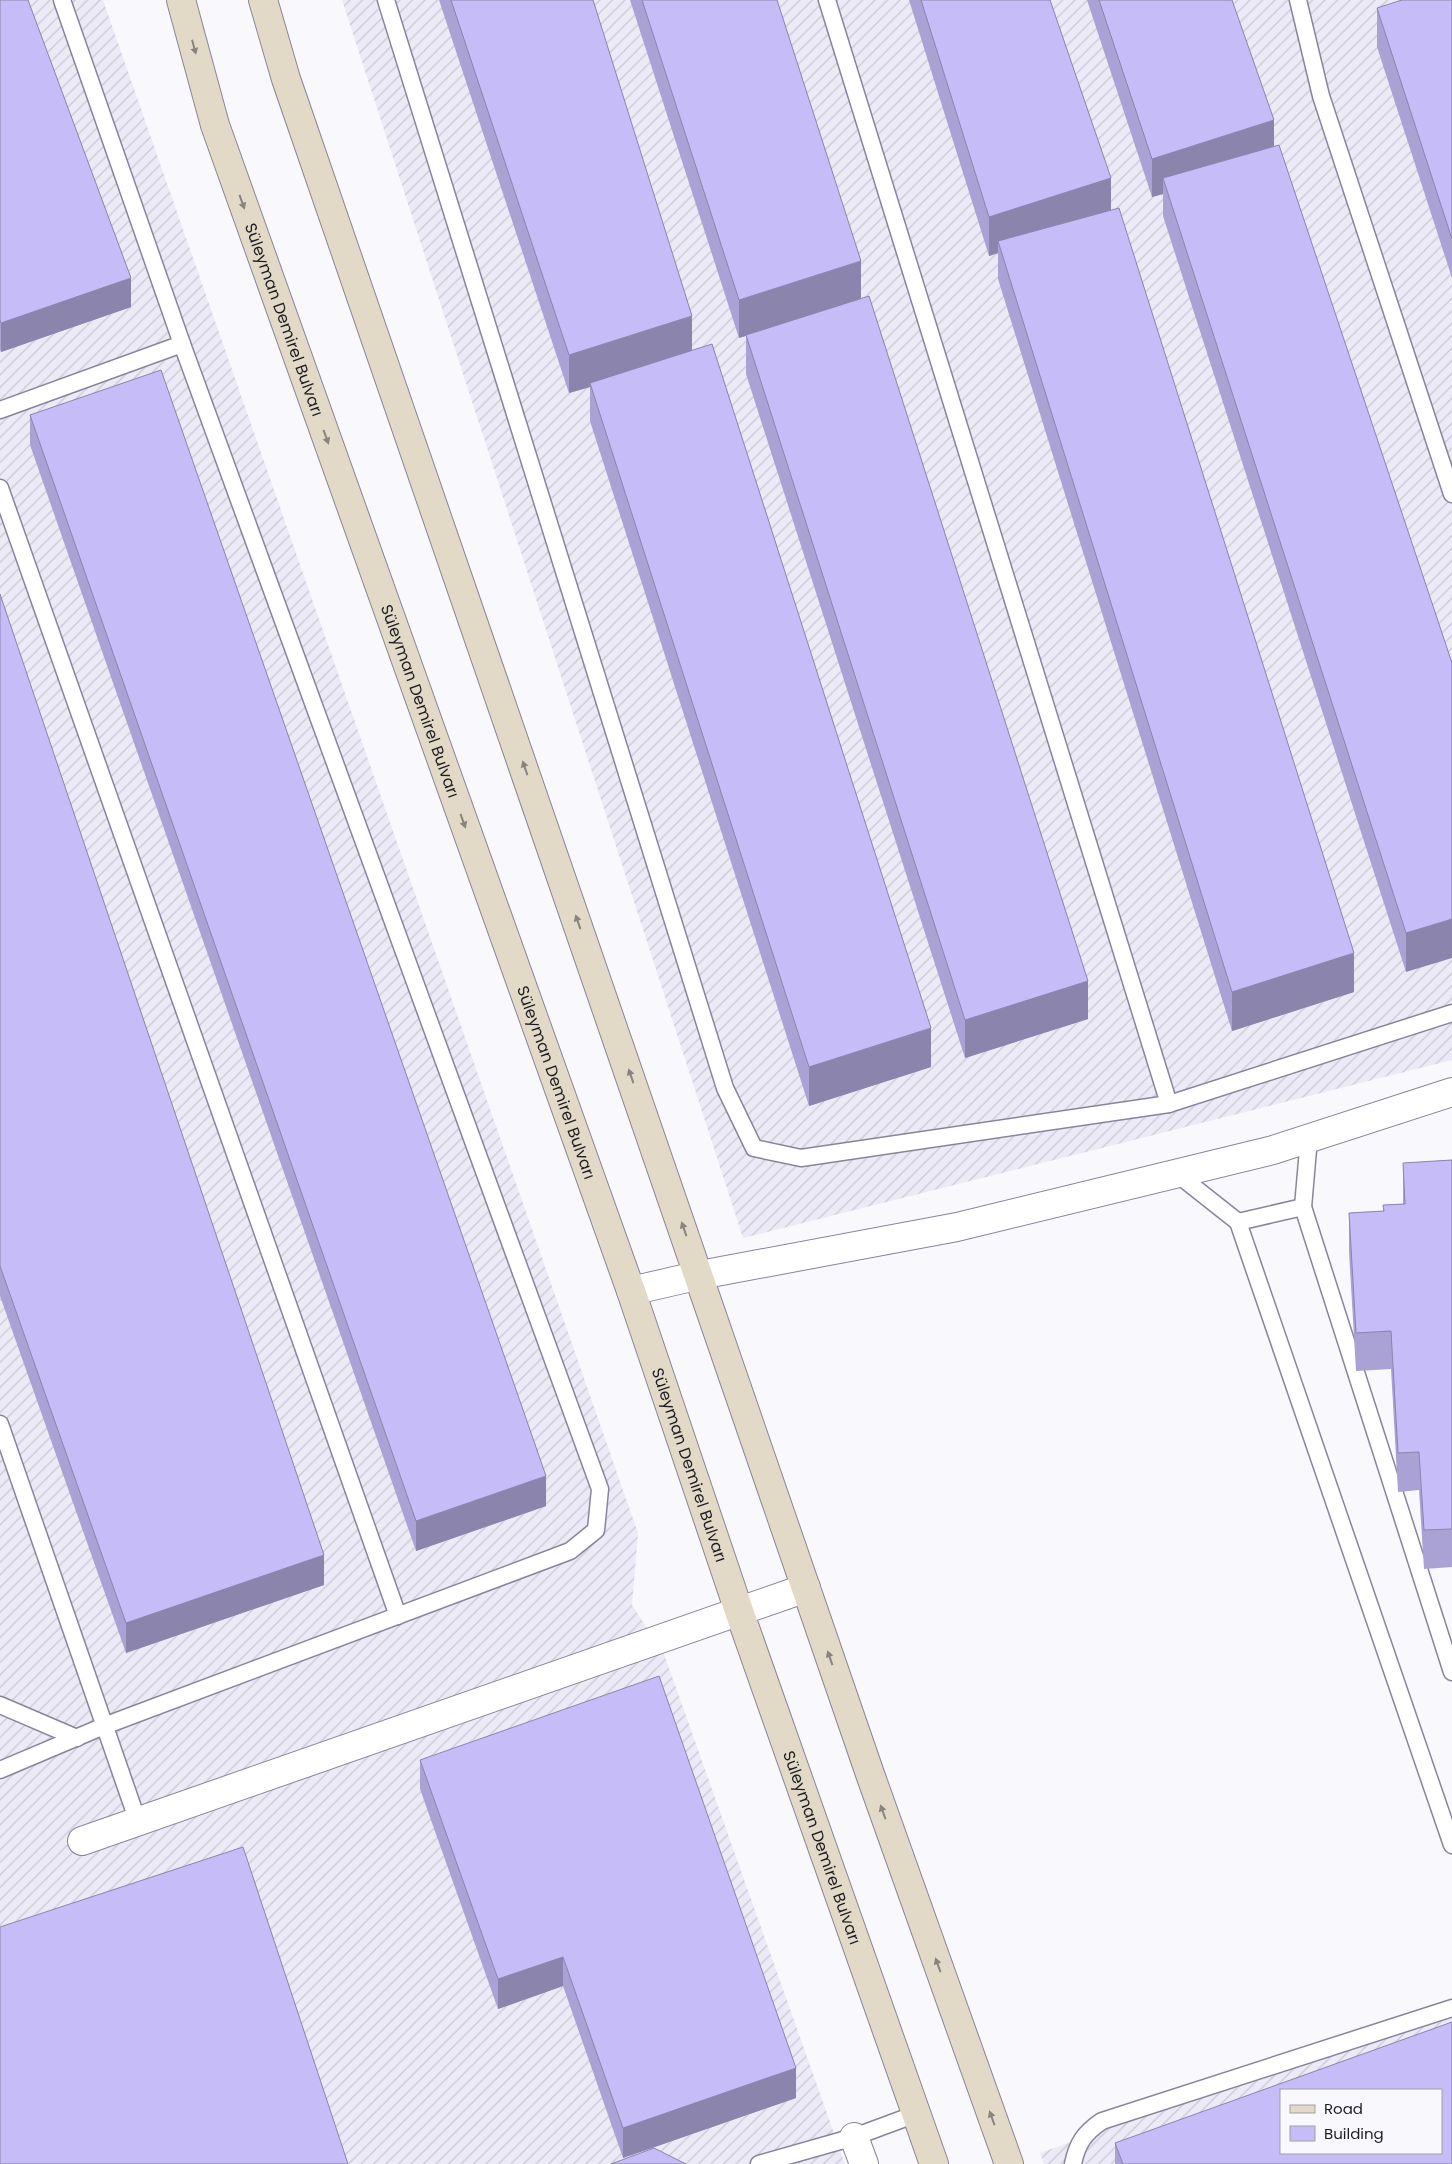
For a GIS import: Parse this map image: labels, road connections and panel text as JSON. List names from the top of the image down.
{
  "streets": {
    "main road": ["Süleyman Demirel Bulvarı"]
  },
  "legend": ["Road", "Building"]
}
